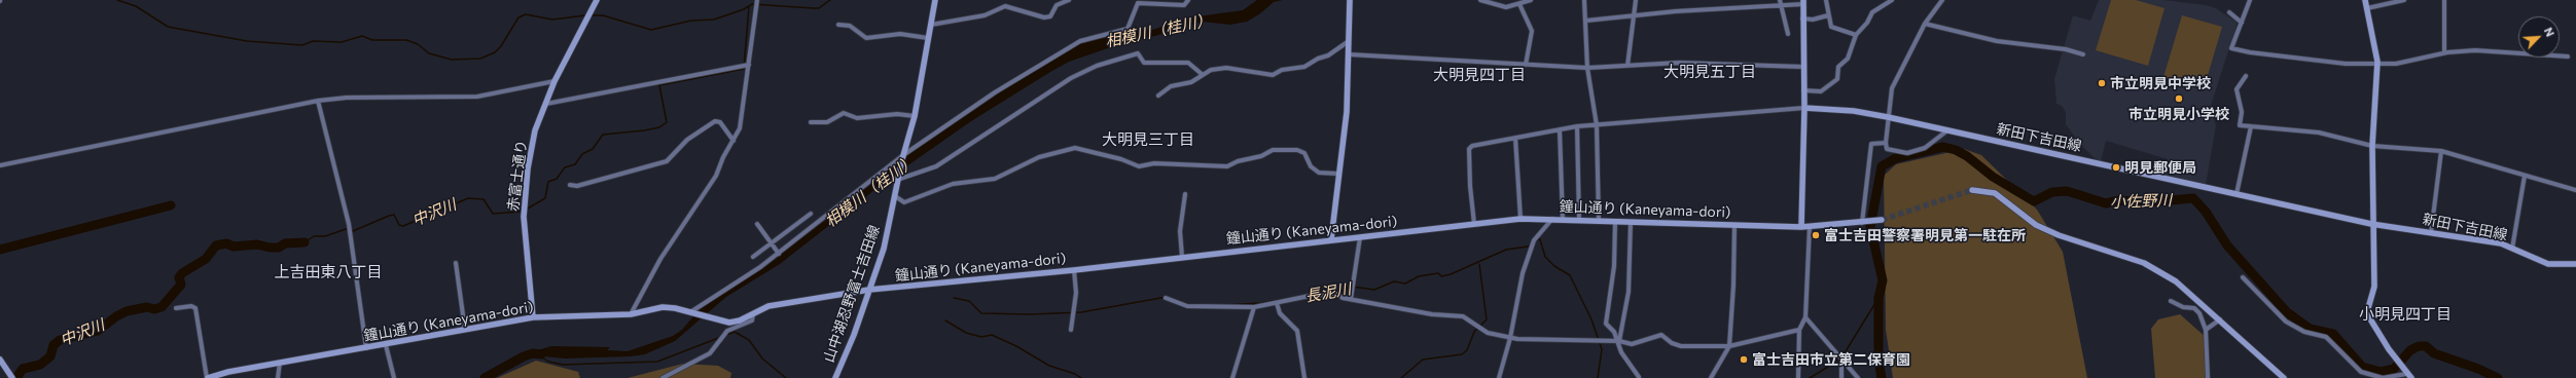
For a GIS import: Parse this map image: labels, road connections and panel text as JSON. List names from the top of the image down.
{
  "streets": {
    "main road": [
      "新田下吉田線",
      "赤富士通り",
      "鐘山通り (Kaneyama-dori)",
      "山中湖忍野富士吉田線"
    ]
  },
  "crossings": [
    ["赤富士通り", "鐘山通り (Kaneyama-dori)"],
    ["鐘山通り (Kaneyama-dori)", "山中湖忍野富士吉田線"]
  ],
  "districts": [
    "大明見五丁目",
    "大明見四丁目",
    "大明見三丁目",
    "上吉田東八丁目",
    "小明見四丁目"
  ],
  "water": [
    "相模川（桂川）",
    "小佐野川",
    "中沢川",
    "長泥川"
  ],
  "places": [
    "市立明見中学校",
    "市立明見小学校",
    "明見郵便局",
    "富士吉田警察署明見第一駐在所",
    "富士吉田市立第二保育園"
  ],
  "north": "top right"
}
